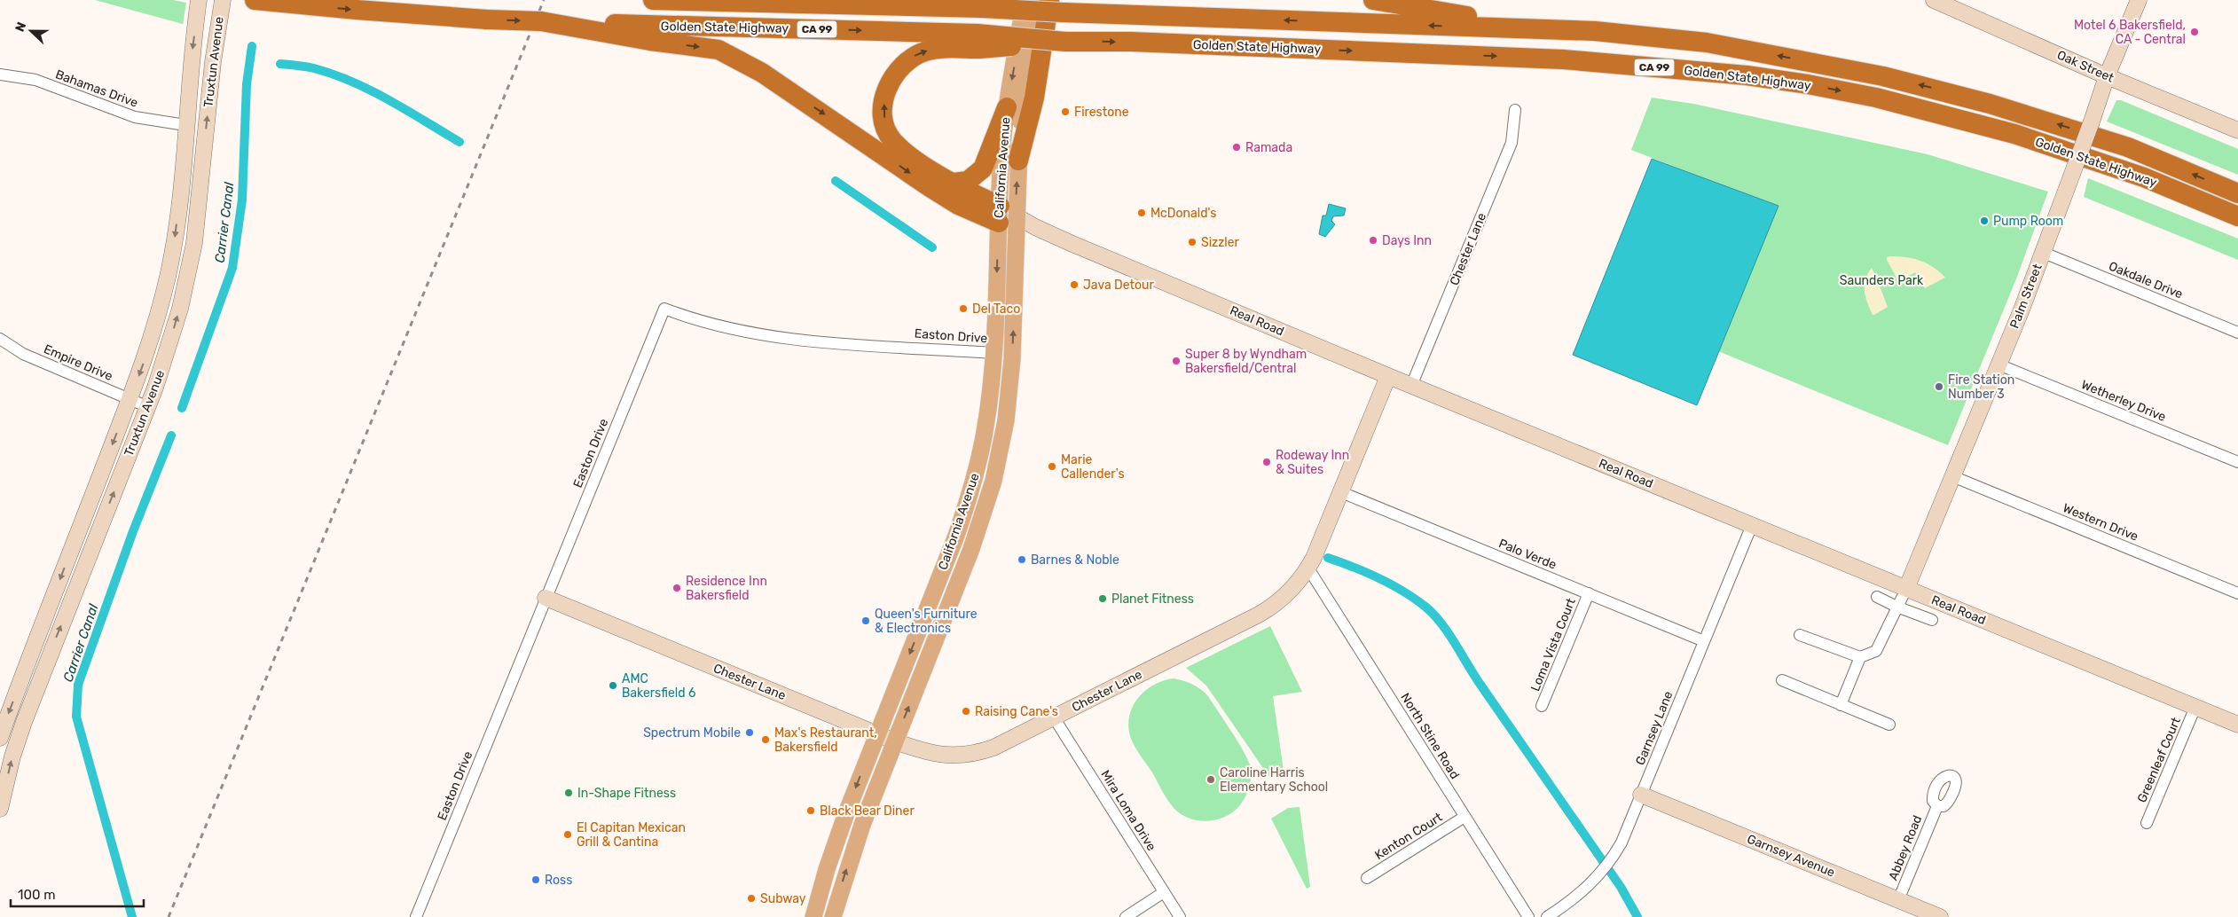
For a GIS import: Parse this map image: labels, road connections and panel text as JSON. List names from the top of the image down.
{
  "streets": {
    "highway": ["Golden State Highway", "CA 99"],
    "main road": ["California Avenue"],
    "street": [
      "Truxtun Avenue",
      "Oak Street",
      "Bahamas Drive",
      "Chester Lane",
      "Oakdale Drive",
      "Palm Street",
      "Real Road",
      "Easton Drive",
      "Empire Drive",
      "Wetherley Drive",
      "Western Drive",
      "Palo Verde",
      "Loma Vista Court",
      "Garnsey Lane",
      "North Stine Road",
      "Greenleaf Court",
      "Mira Loma Drive",
      "Kenton Court",
      "Abbey Road",
      "Garnsey Avenue"
    ]
  },
  "crossings": [
    ["Truxtun Avenue", "Bahamas Drive"],
    ["Truxtun Avenue", "Empire Drive"],
    ["Oak Street", "Palm Street"],
    ["California Avenue", "Chester Lane"],
    ["California Avenue", "Real Road"],
    ["California Avenue", "Easton Drive"],
    ["Chester Lane", "Real Road"],
    ["Chester Lane", "Easton Drive"],
    ["Chester Lane", "Palo Verde"],
    ["Chester Lane", "North Stine Road"],
    ["Chester Lane", "Mira Loma Drive"],
    ["Oakdale Drive", "Palm Street"],
    ["Palm Street", "Real Road"],
    ["Palm Street", "Wetherley Drive"],
    ["Palm Street", "Western Drive"],
    ["Real Road", "Garnsey Lane"],
    ["Real Road", "Greenleaf Court"],
    ["Palo Verde", "Loma Vista Court"],
    ["Palo Verde", "Garnsey Lane"],
    ["Garnsey Lane", "Garnsey Avenue"],
    ["North Stine Road", "Kenton Court"],
    ["Abbey Road", "Garnsey Avenue"]
  ],
  "water": ["Carrier Canal"],
  "parks": ["Saunders Park"],
  "places": [
    "Motel 6 Bakersfield, CA - Central",
    "Firestone",
    "Ramada",
    "McDonald's",
    "Pump Room",
    "Days Inn",
    "Sizzler",
    "Java Detour",
    "Del Taco",
    "Super 8 by Wyndham Bakersfield/Central",
    "Fire Station Number 3",
    "Rodeway Inn & Suites",
    "Marie Callender's",
    "Barnes & Noble",
    "Residence Inn Bakersfield",
    "Planet Fitness",
    "Queen's Furniture & Electronics",
    "AMC Bakersfield 6",
    "Raising Cane's",
    "Spectrum Mobile",
    "Max's Restaurant, Bakersfield",
    "Caroline Harris Elementary School",
    "In-Shape Fitness",
    "Black Bear Diner",
    "El Capitan Mexican Grill & Cantina",
    "Ross",
    "Subway"
  ],
  "scale_bar": "100 m",
  "north": "left"
}
